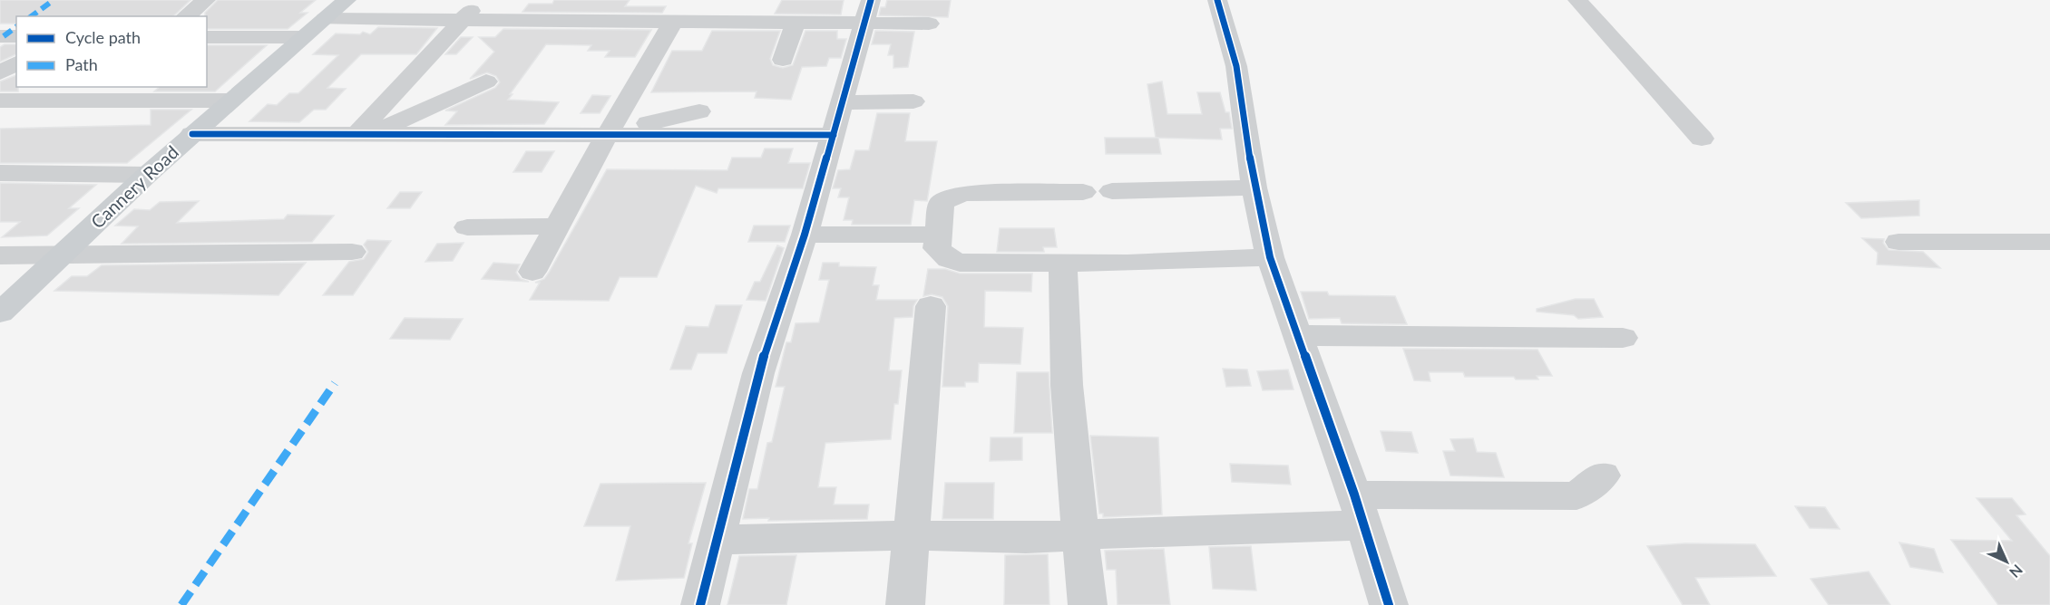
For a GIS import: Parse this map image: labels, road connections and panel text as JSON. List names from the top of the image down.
{
  "streets": {
    "main road": ["Cannery Road"]
  },
  "legend": ["Cycle path", "Path"],
  "north": "bottom right"
}
